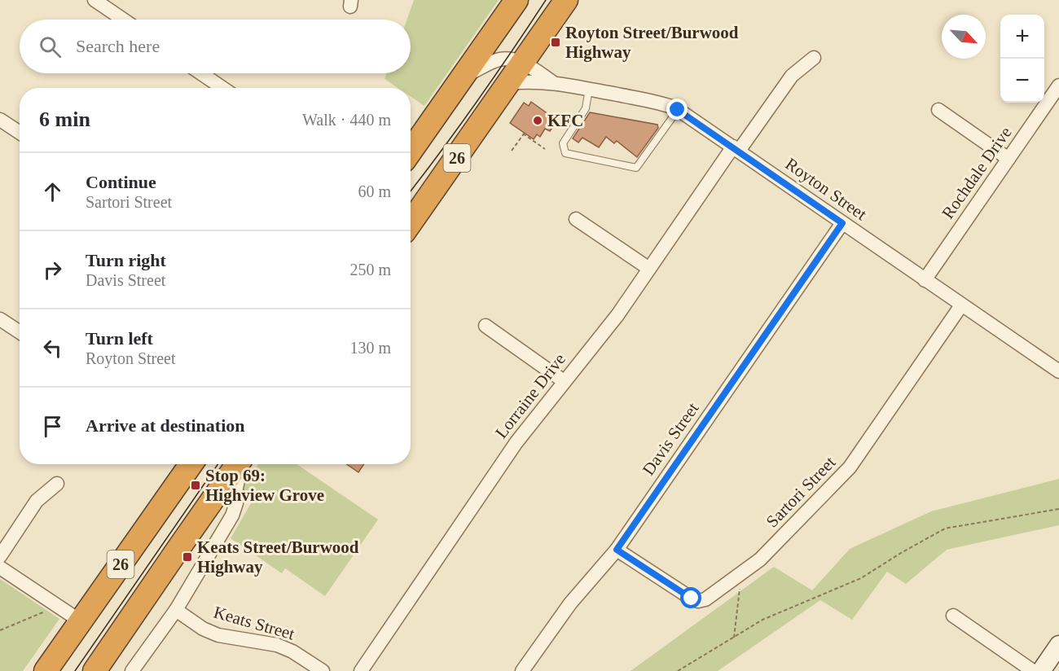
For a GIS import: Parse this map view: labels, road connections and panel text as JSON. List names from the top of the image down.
{
  "streets": {
    "highway": ["26"],
    "street": [
      "Rochdale Drive",
      "Royton Street",
      "Lorraine Drive",
      "Davis Street",
      "Sartori Street",
      "Keats Street"
    ]
  },
  "crossings": [
    ["26", "Royton Street"],
    ["Rochdale Drive", "Royton Street"],
    ["Royton Street", "Lorraine Drive"],
    ["Royton Street", "Davis Street"],
    ["Royton Street", "Sartori Street"],
    ["Davis Street", "Sartori Street"]
  ],
  "places": {
    "transit": ["Royton Street/Burwood Highway", "Stop 69: Highview Grove", "Keats Street/Burwood Highway"],
    "other": ["KFC"]
  },
  "north": "bottom right",
  "page": {
    "map_buttons": ["+", "−"],
    "search": "Search here",
    "heading": ["6 min", "Walk · 440 m"],
    "list": [
      ["Continue", "Sartori Street", "60 m"],
      ["Turn right", "Davis Street", "250 m"],
      ["Turn left", "Royton Street", "130 m"],
      "Arrive at destination"
    ]
  }
}
